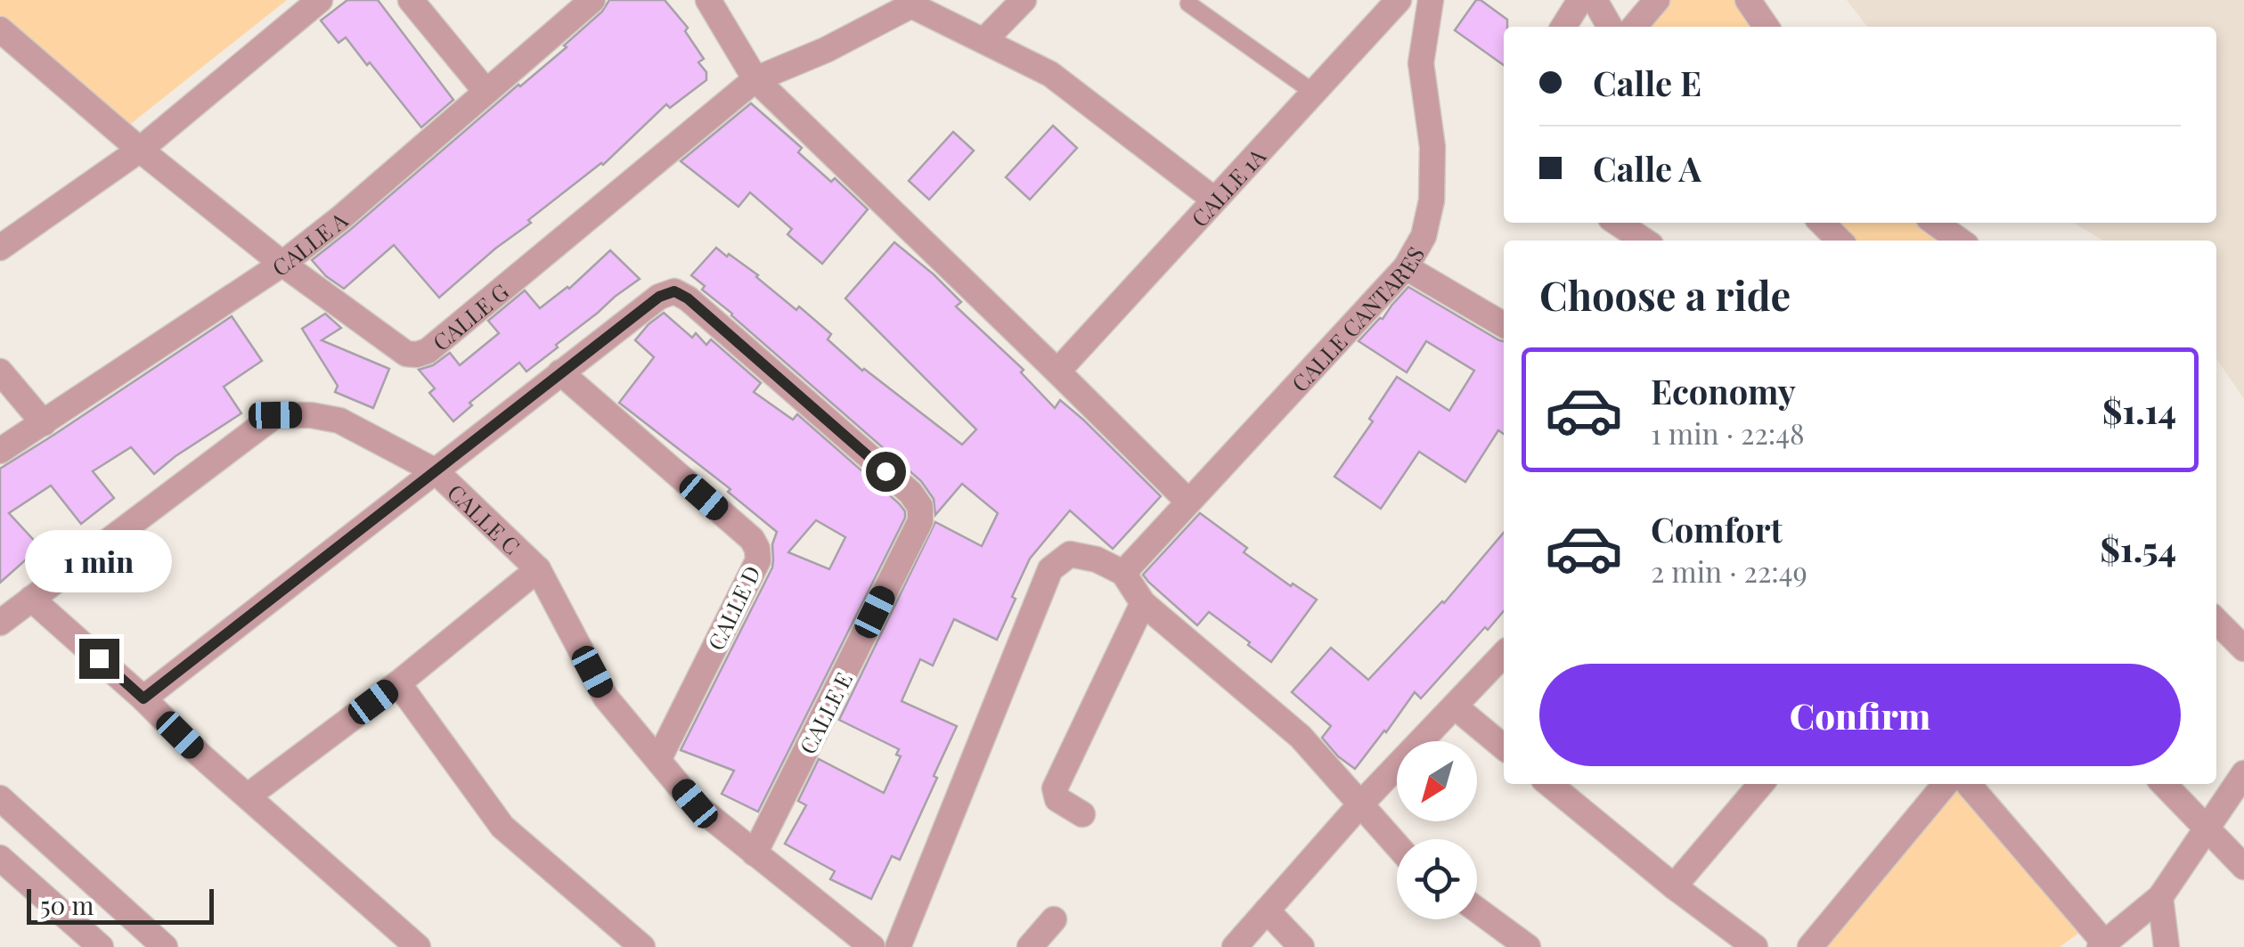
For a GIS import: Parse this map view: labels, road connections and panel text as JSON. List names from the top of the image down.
{
  "streets": {
    "street": [
      "CALLE 1A",
      "CALLE A",
      "CALLE G",
      "CALLE CANTARES",
      "CALLE C",
      "CALLE D",
      "CALLE E"
    ]
  },
  "crossings": [
    ["CALLE A", "CALLE G"],
    ["CALLE C", "CALLE D"],
    ["CALLE C", "CALLE E"],
    ["CALLE D", "CALLE E"]
  ],
  "scale_bar": "50 m",
  "north": "bottom left",
  "page": {
    "banner": ["Calle E", "Calle A"],
    "heading": "Choose a ride",
    "list": [
      {
        "name": "Economy",
        "note": "1 min · 22:48",
        "value": "$1.14"
      },
      {
        "name": "Comfort",
        "note": "2 min · 22:49",
        "value": "$1.54"
      }
    ],
    "bubble": "1 min",
    "buttons": "Confirm",
    "scale": "50 m"
  }
}
